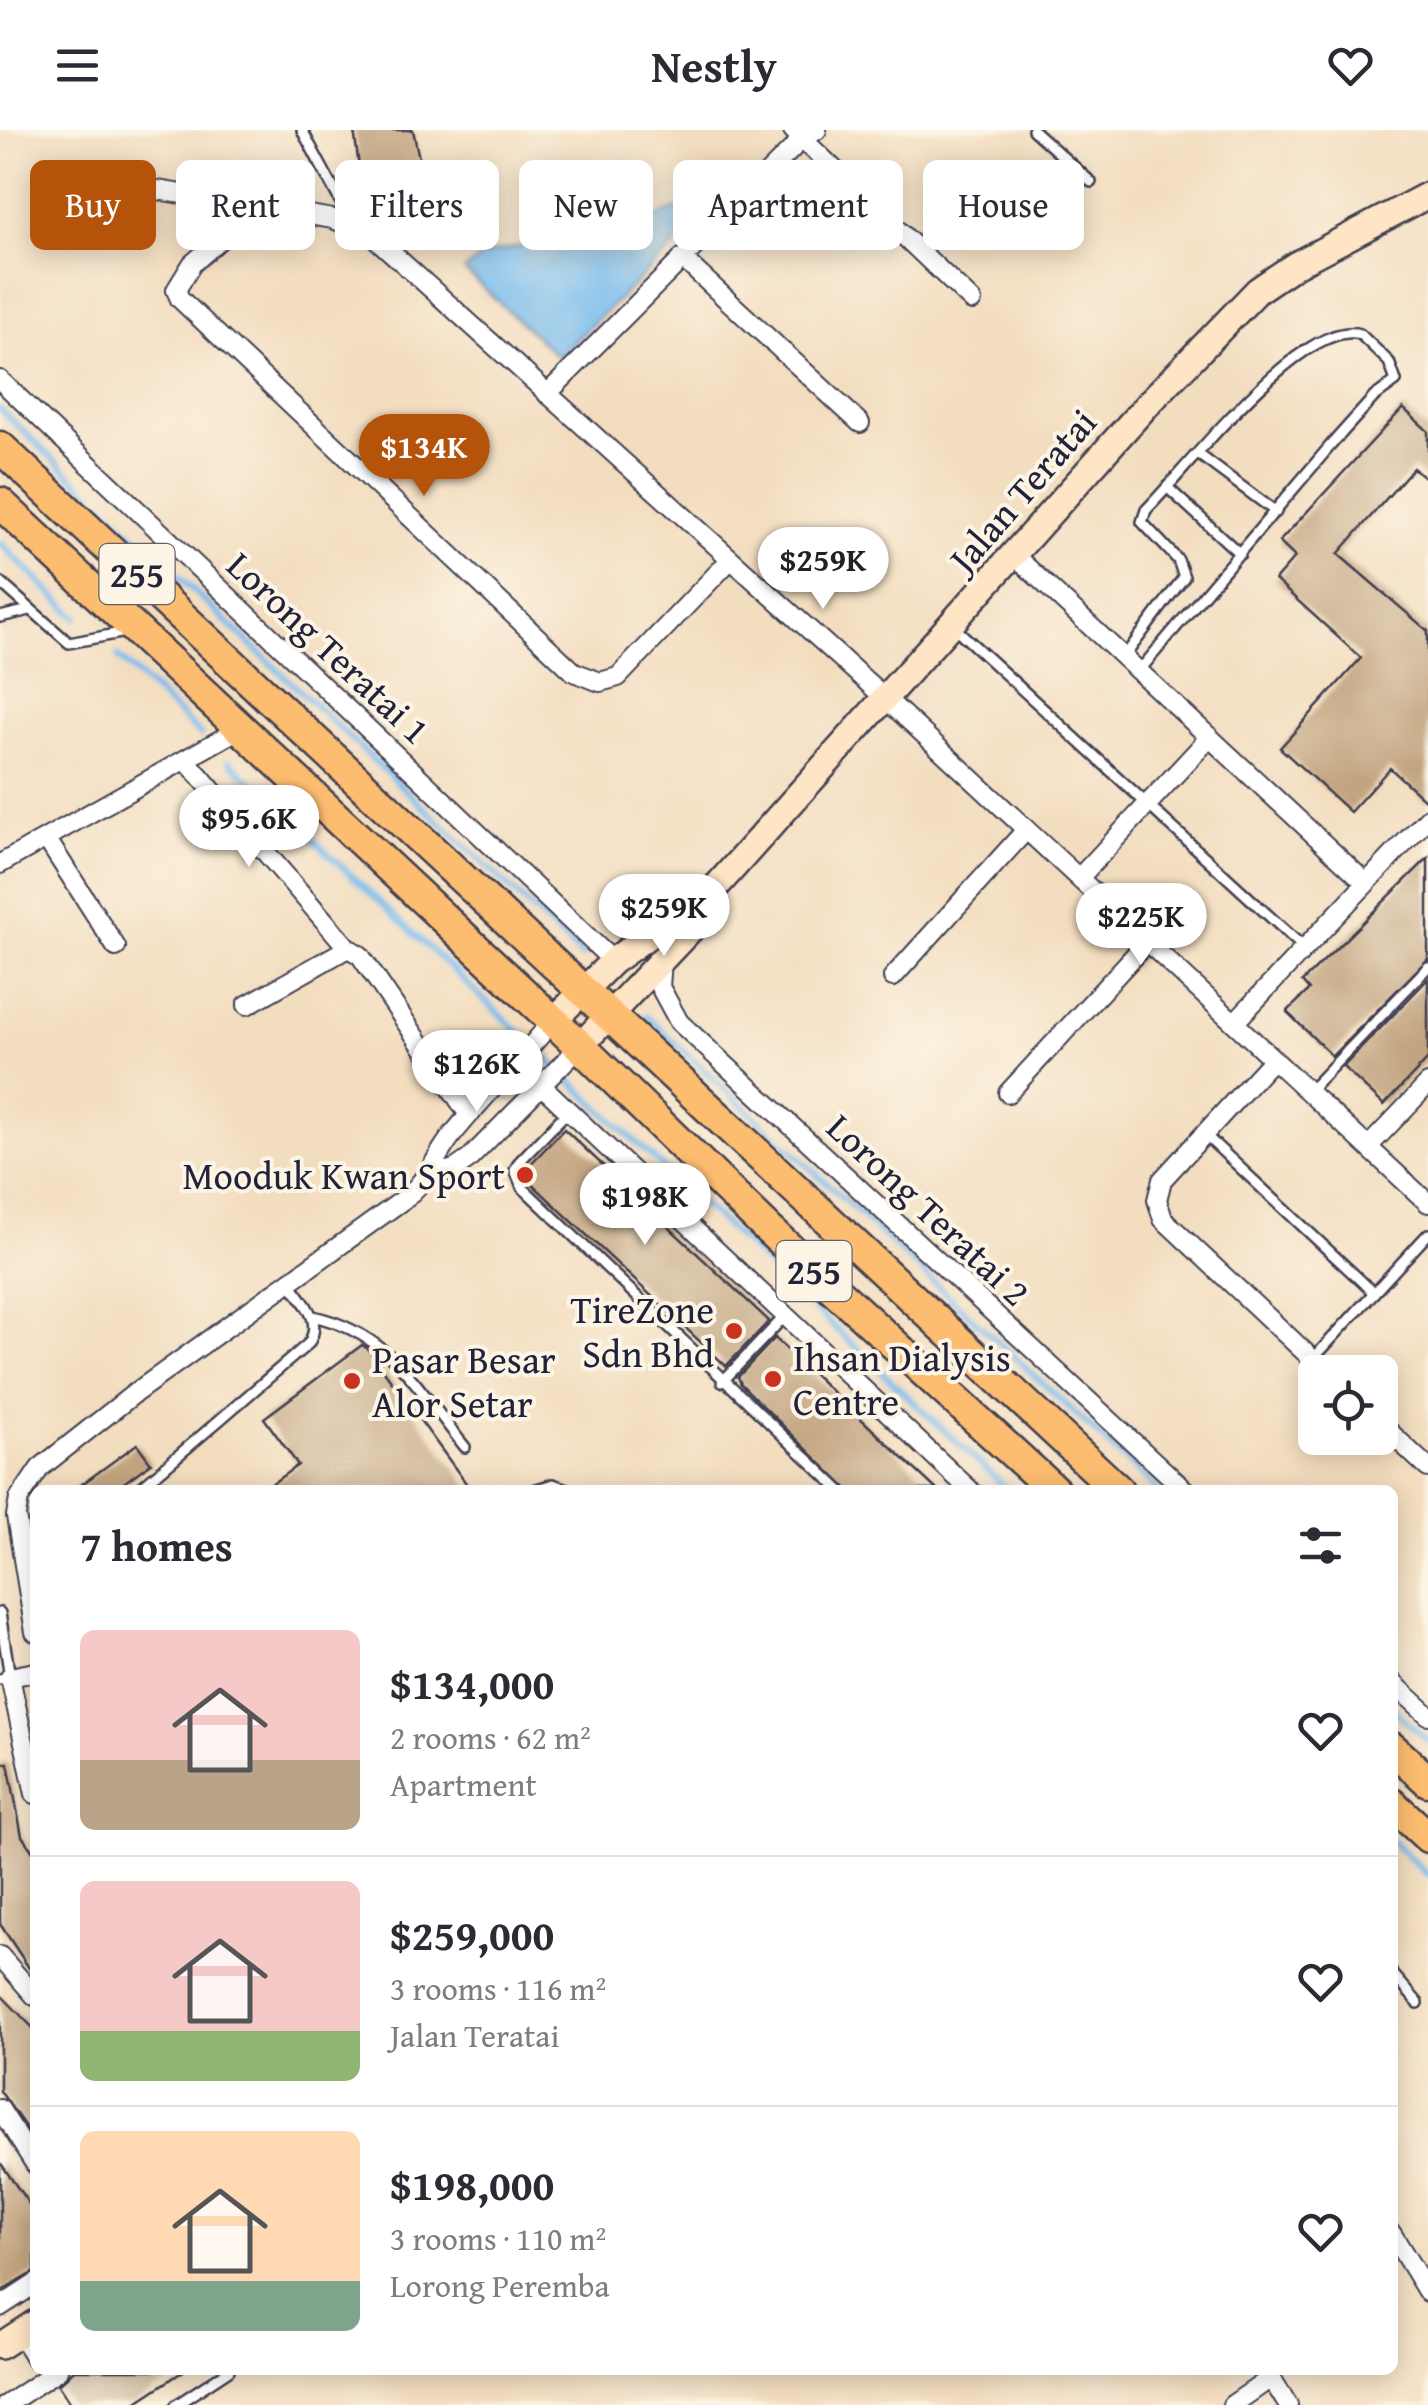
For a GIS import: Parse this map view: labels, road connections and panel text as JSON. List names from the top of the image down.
{
  "streets": {
    "main road": ["255"],
    "street": ["Jalan Teratai", "Lorong Teratai 1", "Lorong Teratai 2"]
  },
  "crossings": [
    ["Jalan Teratai", "255"],
    ["Jalan Teratai", "Lorong Teratai 1"],
    ["Jalan Teratai", "Lorong Teratai 2"]
  ],
  "places": [
    "Mooduk Kwan Sport",
    "TireZone Sdn Bhd",
    "Ihsan Dialysis Centre",
    "Pasar Besar Alor Setar"
  ],
  "page": {
    "header": "Nestly",
    "chip": [
      "Buy",
      "Rent",
      "Filters",
      "New",
      "Apartment",
      "House"
    ],
    "price": [
      "$134K",
      "$259K",
      "$95.6K",
      "$259K",
      "$225K",
      "$126K",
      "$198K"
    ],
    "heading": "7 homes",
    "list": [
      {
        "name": "$134,000",
        "note": "2 rooms · 62 m² · Apartment"
      },
      {
        "name": "$259,000",
        "note": "3 rooms · 116 m² · Jalan Teratai"
      },
      {
        "name": "$198,000",
        "note": "3 rooms · 110 m² · Lorong Peremba"
      }
    ]
  }
}
